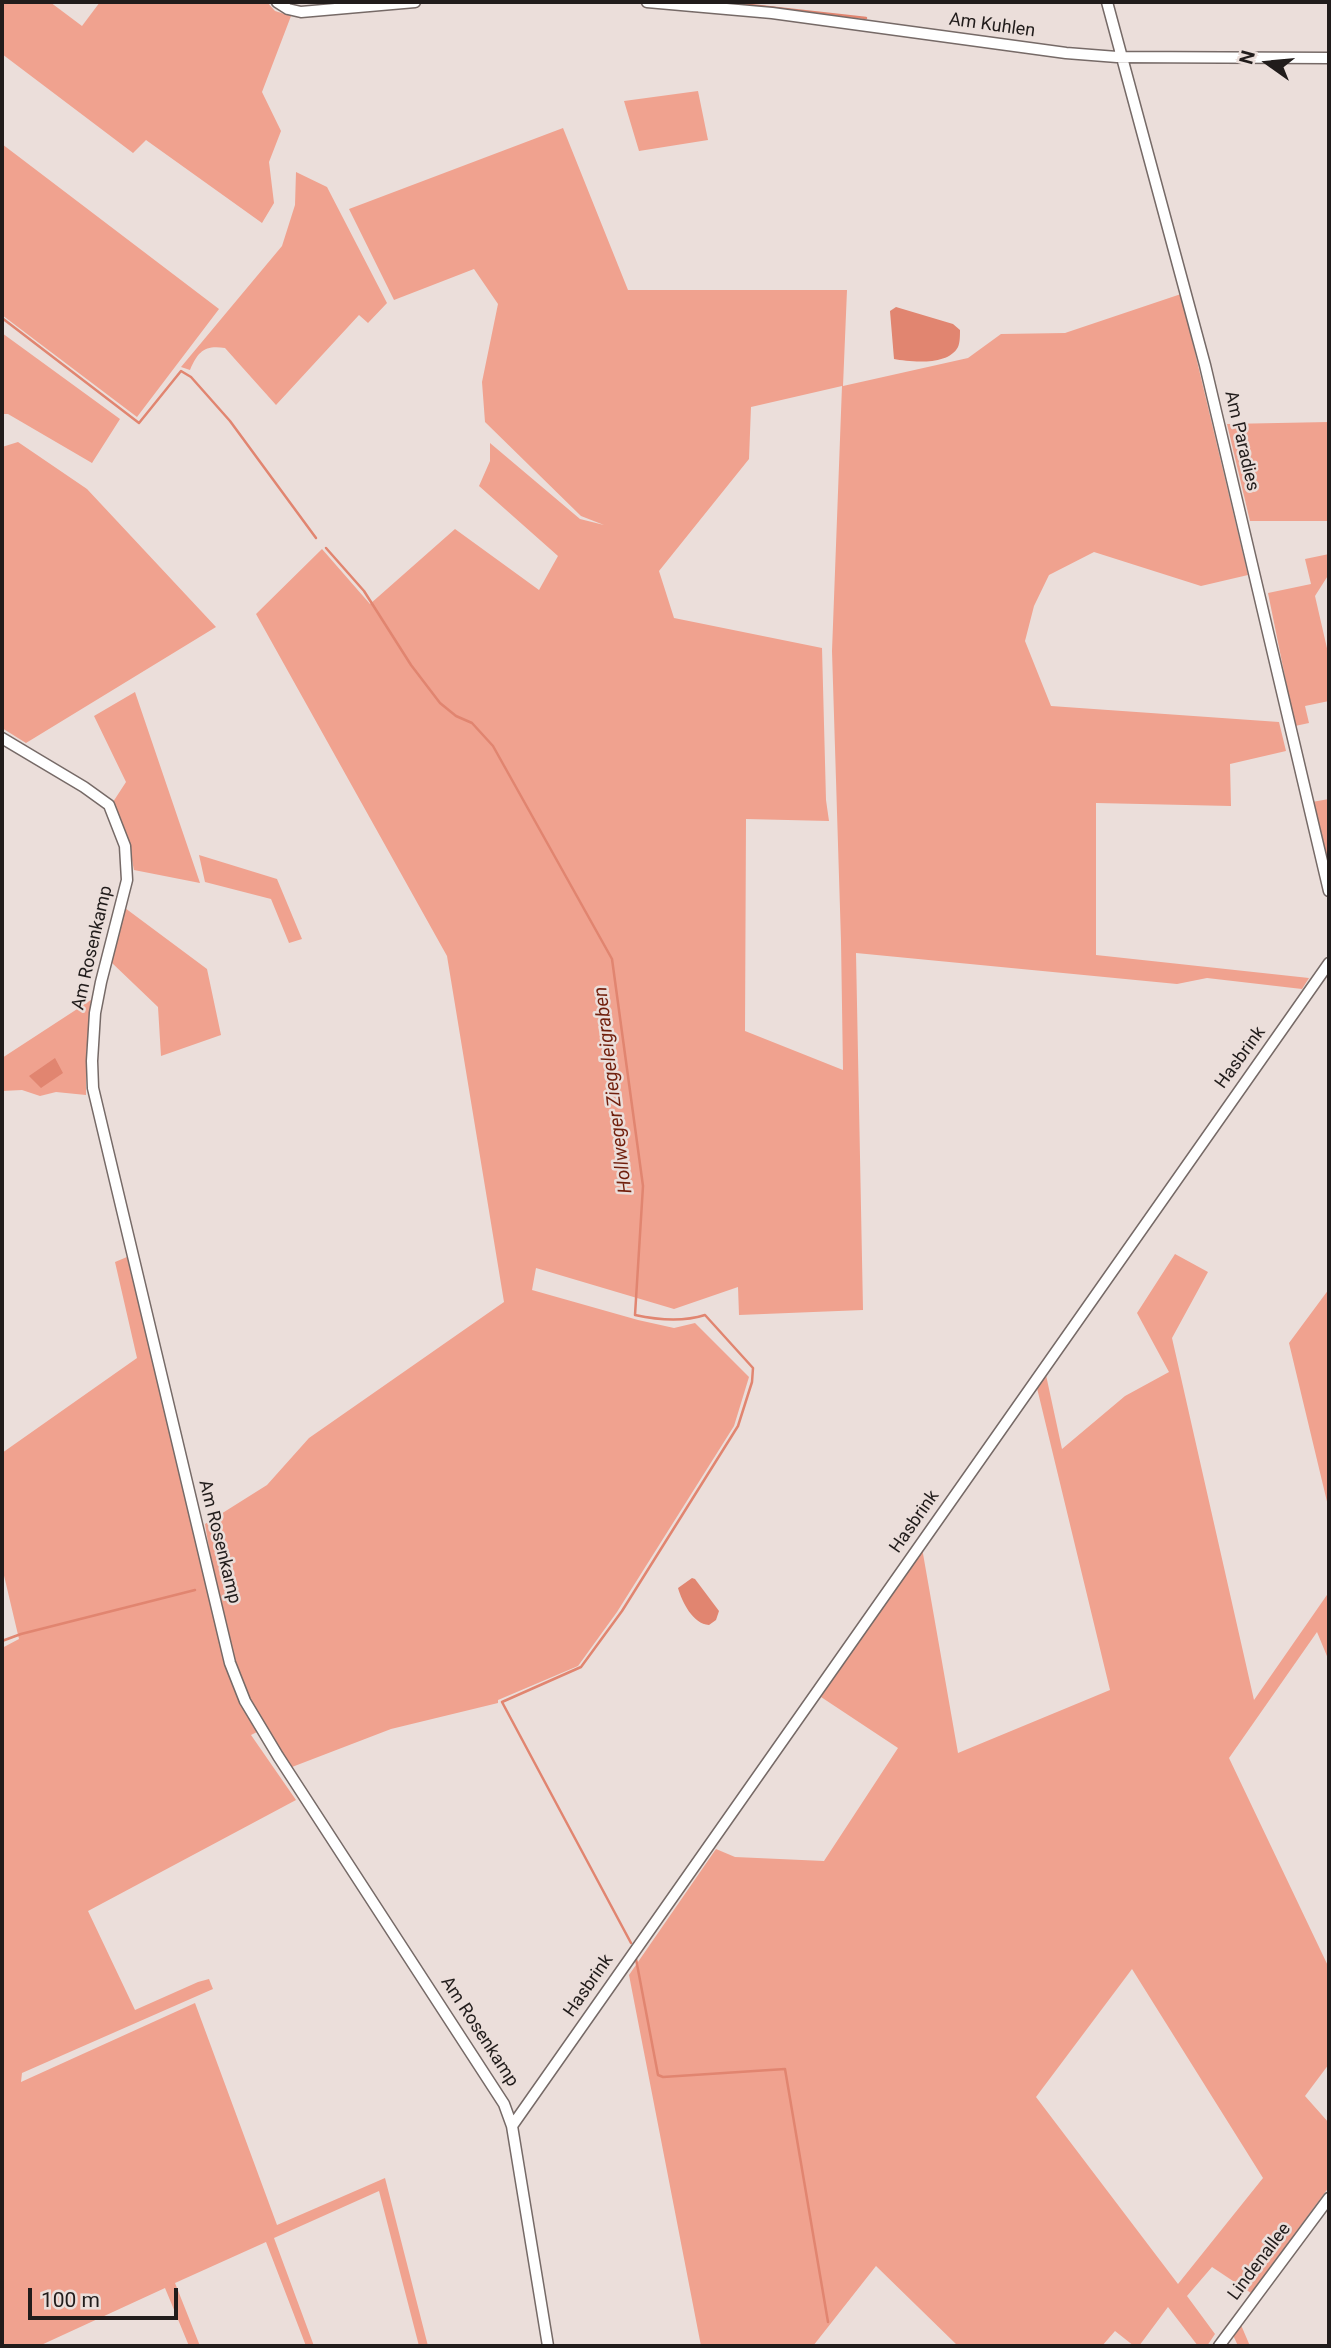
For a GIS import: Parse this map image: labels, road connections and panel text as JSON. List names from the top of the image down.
{
  "streets": {
    "street": [
      "Am Kuhlen",
      "Am Paradies",
      "Am Rosenkamp",
      "Hasbrink",
      "Lindenallee"
    ]
  },
  "crossings": [
    ["Am Kuhlen", "Am Paradies"],
    ["Am Rosenkamp", "Hasbrink"]
  ],
  "water": ["Hollweger Ziegeleigraben"],
  "scale_bar": "100 m",
  "north": "left"
}
